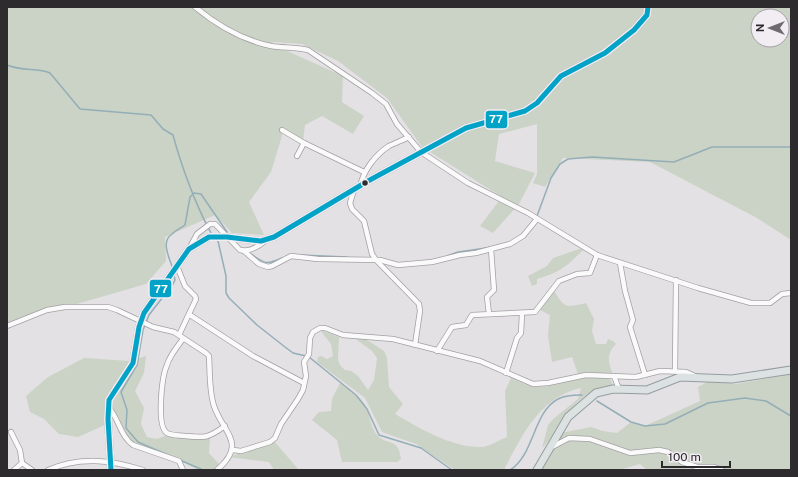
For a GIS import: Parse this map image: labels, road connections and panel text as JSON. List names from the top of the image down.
{
  "lines": ["transit line 77"],
  "scale_bar": "100 m",
  "north": "left"
}
